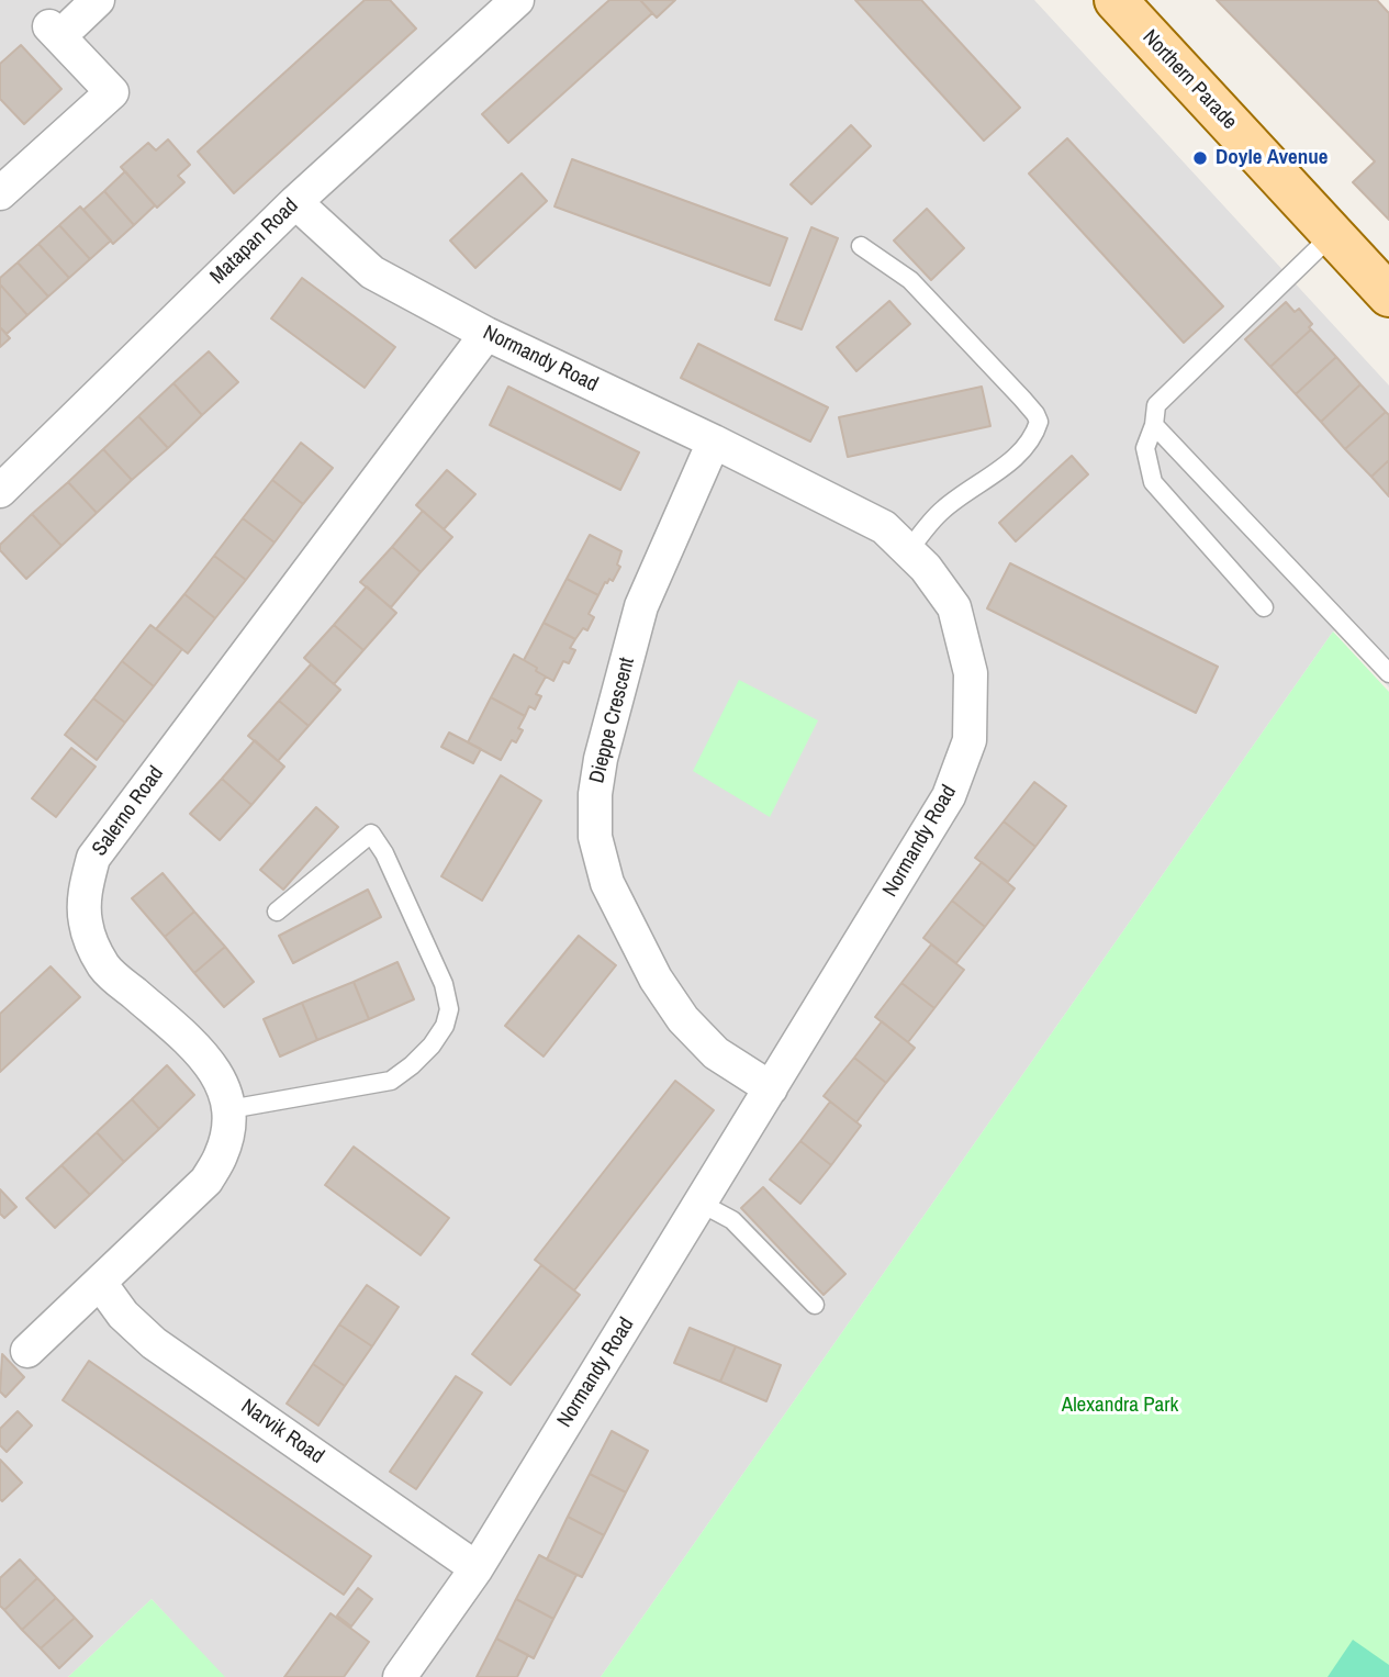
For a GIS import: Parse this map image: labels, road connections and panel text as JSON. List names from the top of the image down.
{
  "streets": {
    "main road": ["Northern Parade"],
    "street": [
      "Matapan Road",
      "Normandy Road",
      "Dieppe Crescent",
      "Salerno Road",
      "Narvik Road"
    ]
  },
  "crossings": [
    ["Matapan Road", "Normandy Road"],
    ["Normandy Road", "Dieppe Crescent"],
    ["Normandy Road", "Salerno Road"],
    ["Normandy Road", "Narvik Road"]
  ],
  "parks": ["Alexandra Park"],
  "places": ["Doyle Avenue"]
}
